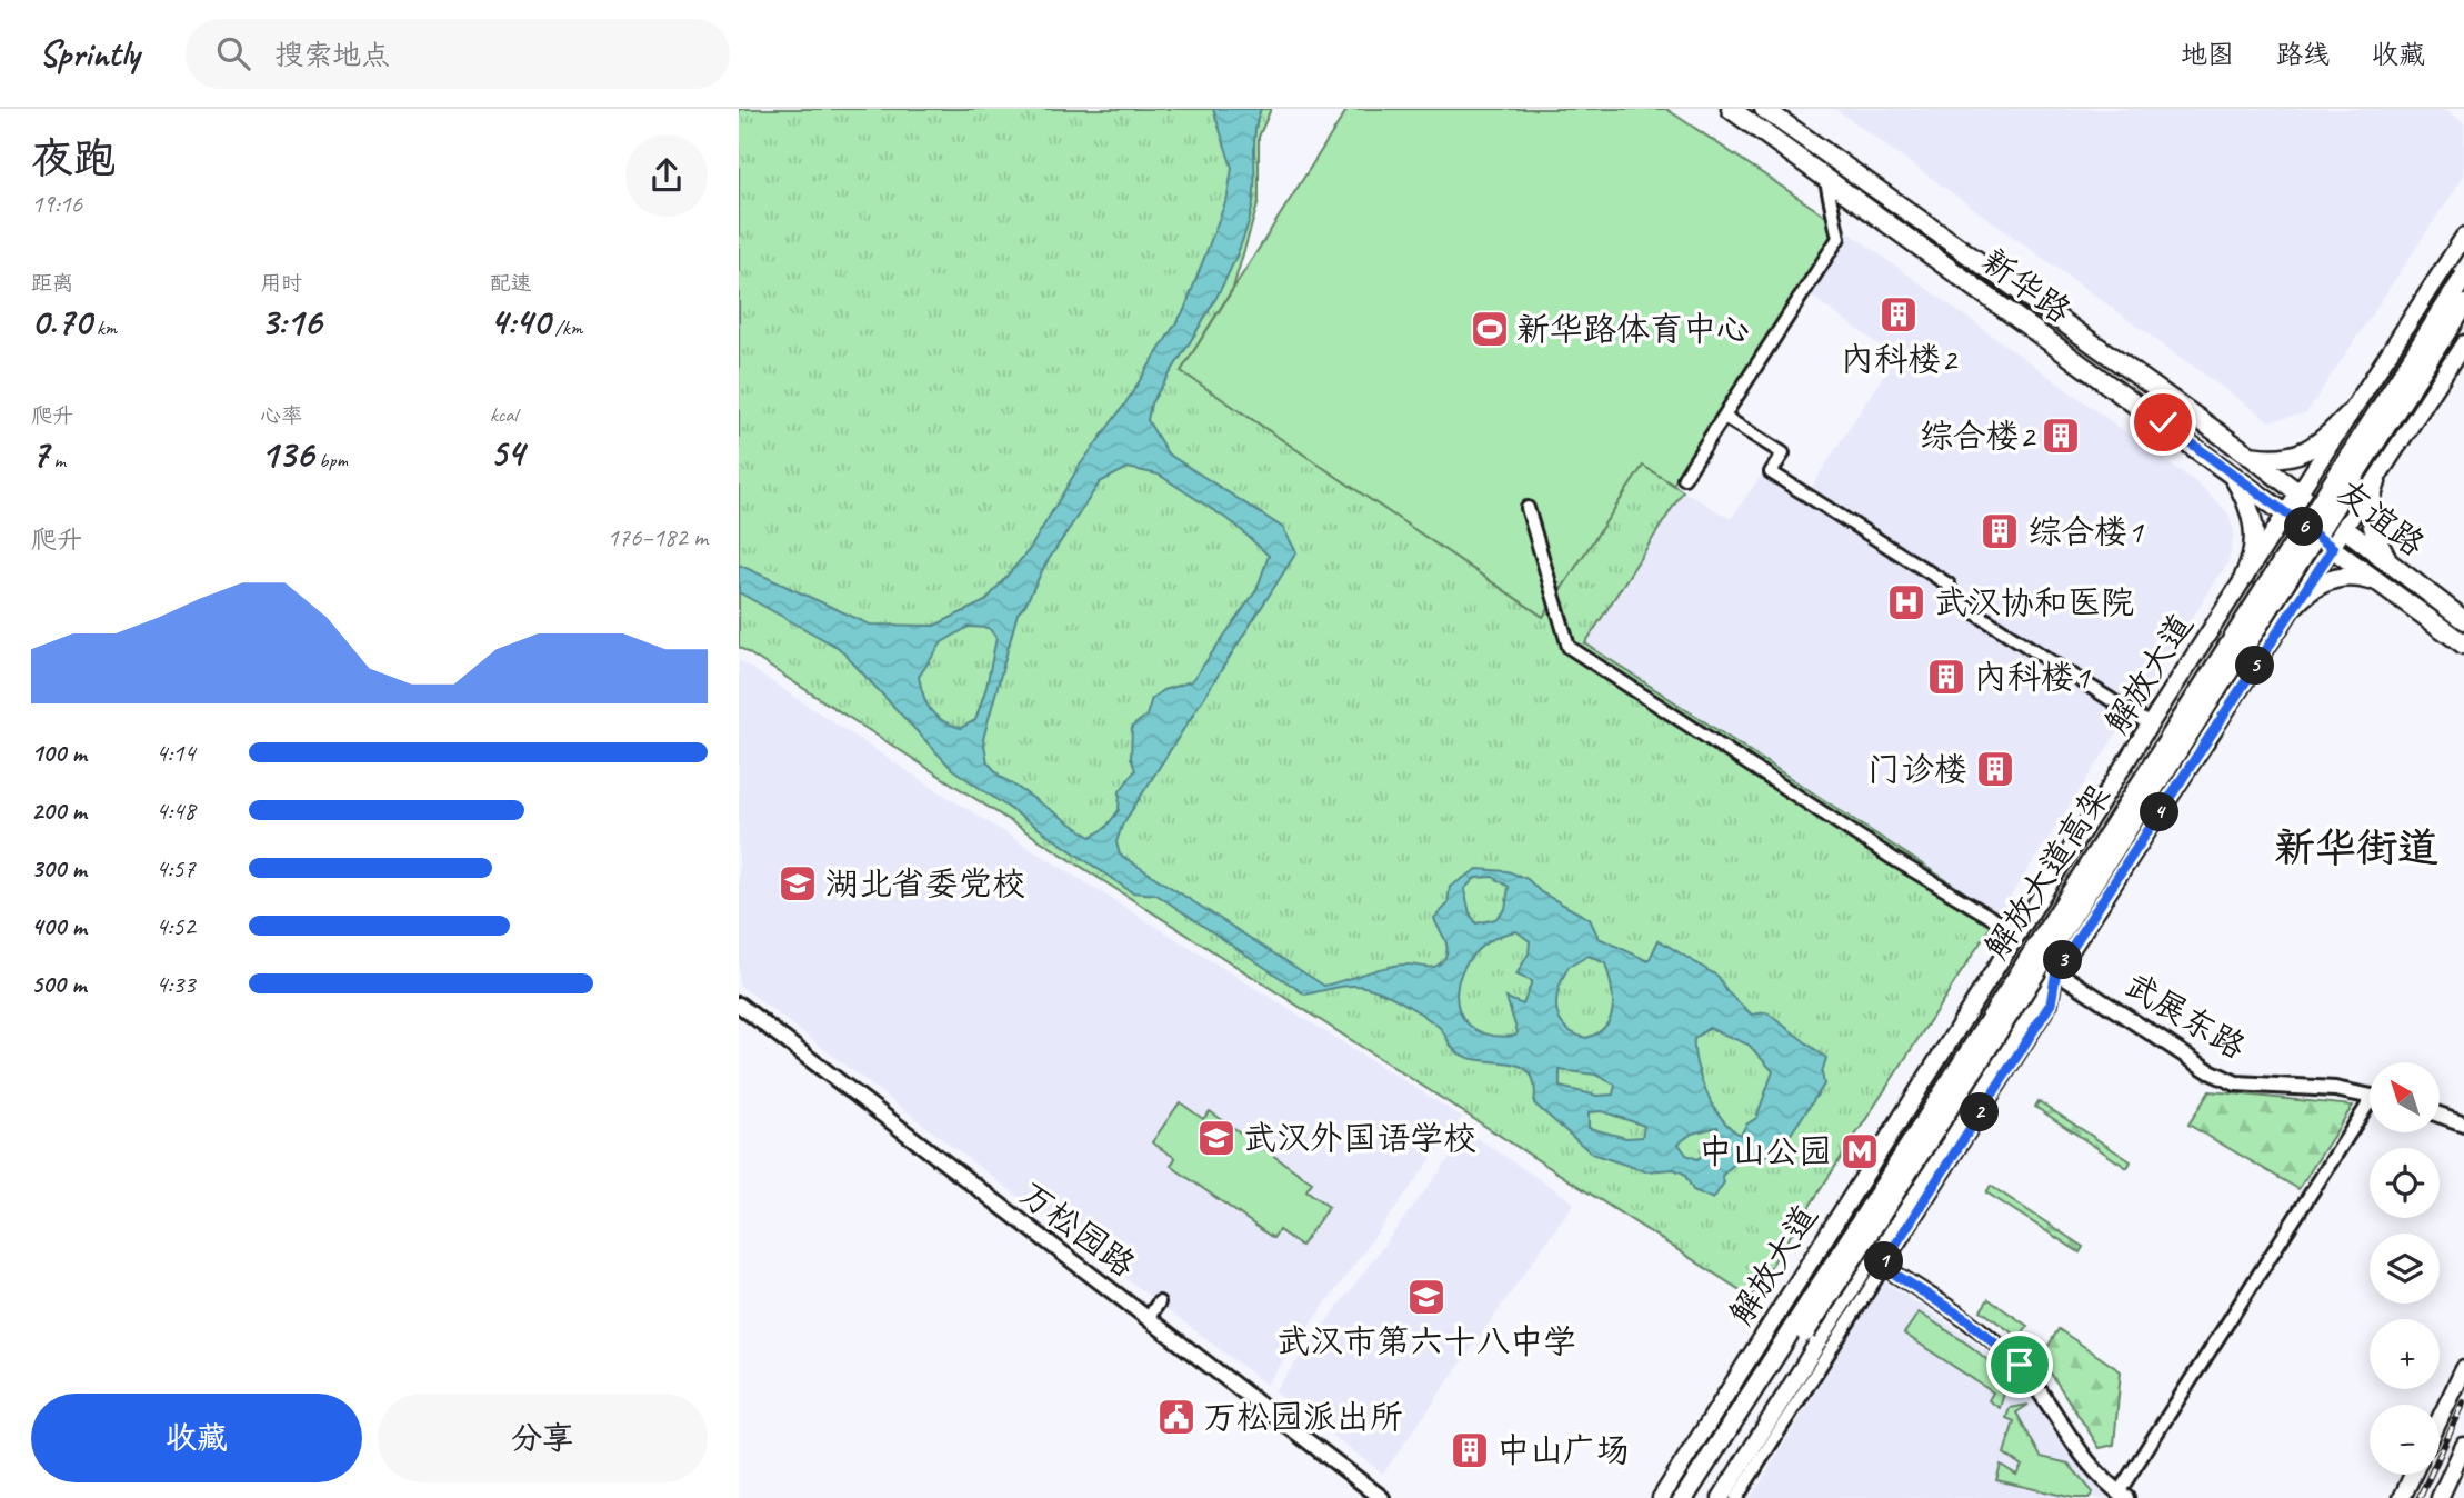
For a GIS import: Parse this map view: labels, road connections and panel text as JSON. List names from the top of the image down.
{
  "streets": {
    "main road": [
      "新华路",
      "友谊路",
      "解放大道",
      "解放大道高架"
    ],
    "street": ["武展东路", "万松园路"]
  },
  "crossings": [
    ["新华路", "友谊路"],
    ["新华路", "解放大道"],
    ["友谊路", "解放大道"]
  ],
  "districts": ["新华街道"],
  "places": {
    "building": [
      "内科楼2",
      "综合楼2",
      "综合楼1",
      "内科楼1",
      "门诊楼",
      "中山广场"
    ],
    "sports": ["新华路体育中心"],
    "hospital": ["武汉协和医院"],
    "school or university": ["湖北省委党校", "武汉外国语学校", "武汉市第六十八中学"],
    "metro station": ["中山公园"],
    "public building": ["万松园派出所"]
  },
  "north": "top left",
  "page": {
    "header": "Sprintly",
    "search": "搜索地点",
    "nav": ["地图", "路线", "收藏"],
    "heading": ["夜跑", "19:16"],
    "stats": [
      ["距离", "0.70 km"],
      ["用时", "3:16"],
      ["配速", "4:40 /km"],
      ["爬升", "7 m"],
      ["心率", "136 bpm"],
      ["kcal", "54"]
    ],
    "chart": ["爬升", "176–182 m"],
    "pins": [
      "6",
      "5",
      "4",
      "3",
      "2",
      "1"
    ],
    "list": [
      {
        "name": "100 m",
        "note": "4:14"
      },
      {
        "name": "200 m",
        "note": "4:48"
      },
      {
        "name": "300 m",
        "note": "4:57"
      },
      {
        "name": "400 m",
        "note": "4:52"
      },
      {
        "name": "500 m",
        "note": "4:33"
      }
    ],
    "map_buttons": ["+", "−"],
    "buttons": ["收藏", "分享"]
  }
}
